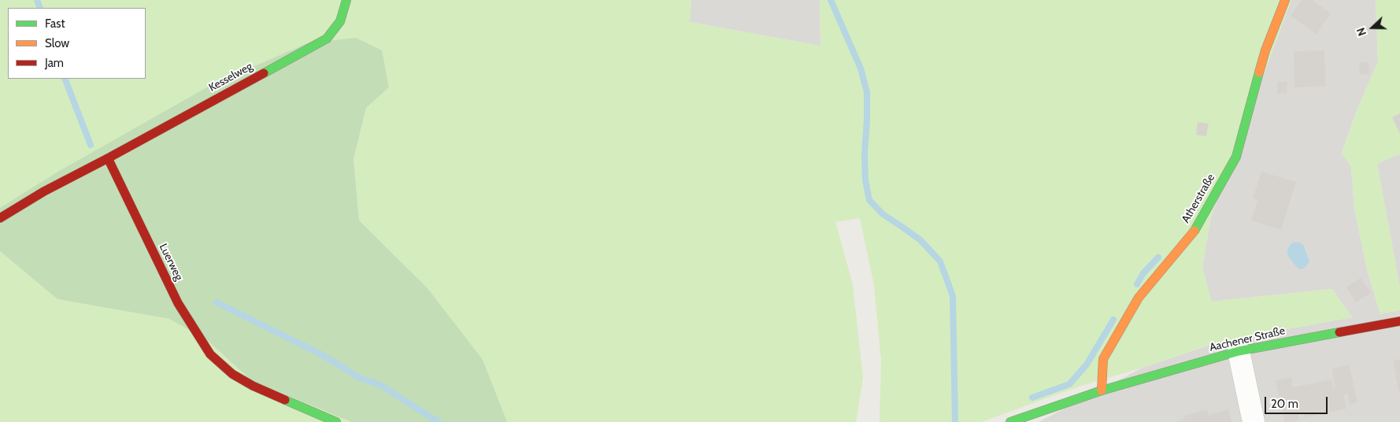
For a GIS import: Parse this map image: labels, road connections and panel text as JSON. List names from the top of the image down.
{
  "streets": {
    "street": [
      "Kesselweg",
      "Atherstraße",
      "Luerweg",
      "Aachener Straße"
    ]
  },
  "crossings": [
    ["Kesselweg", "Luerweg"],
    ["Atherstraße", "Aachener Straße"]
  ],
  "legend": ["Fast", "Slow", "Jam"],
  "scale_bar": "20 m",
  "north": "left"
}
